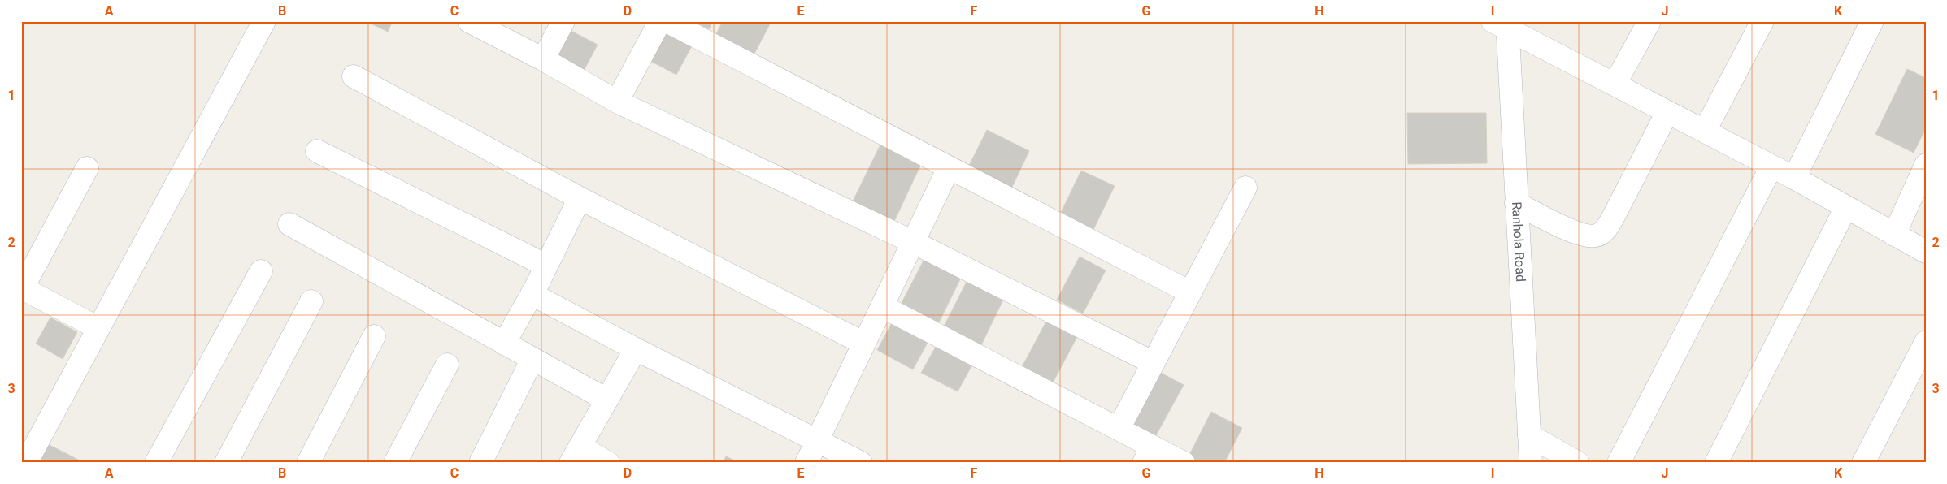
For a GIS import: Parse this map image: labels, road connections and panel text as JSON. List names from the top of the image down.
{
  "streets": {
    "street": ["Ranhola Road"]
  },
  "grid": {
    "columns": [
      "A",
      "B",
      "C",
      "D",
      "E",
      "F",
      "G",
      "H",
      "I",
      "J",
      "K"
    ],
    "rows": ["1", "2", "3"]
  }
}
